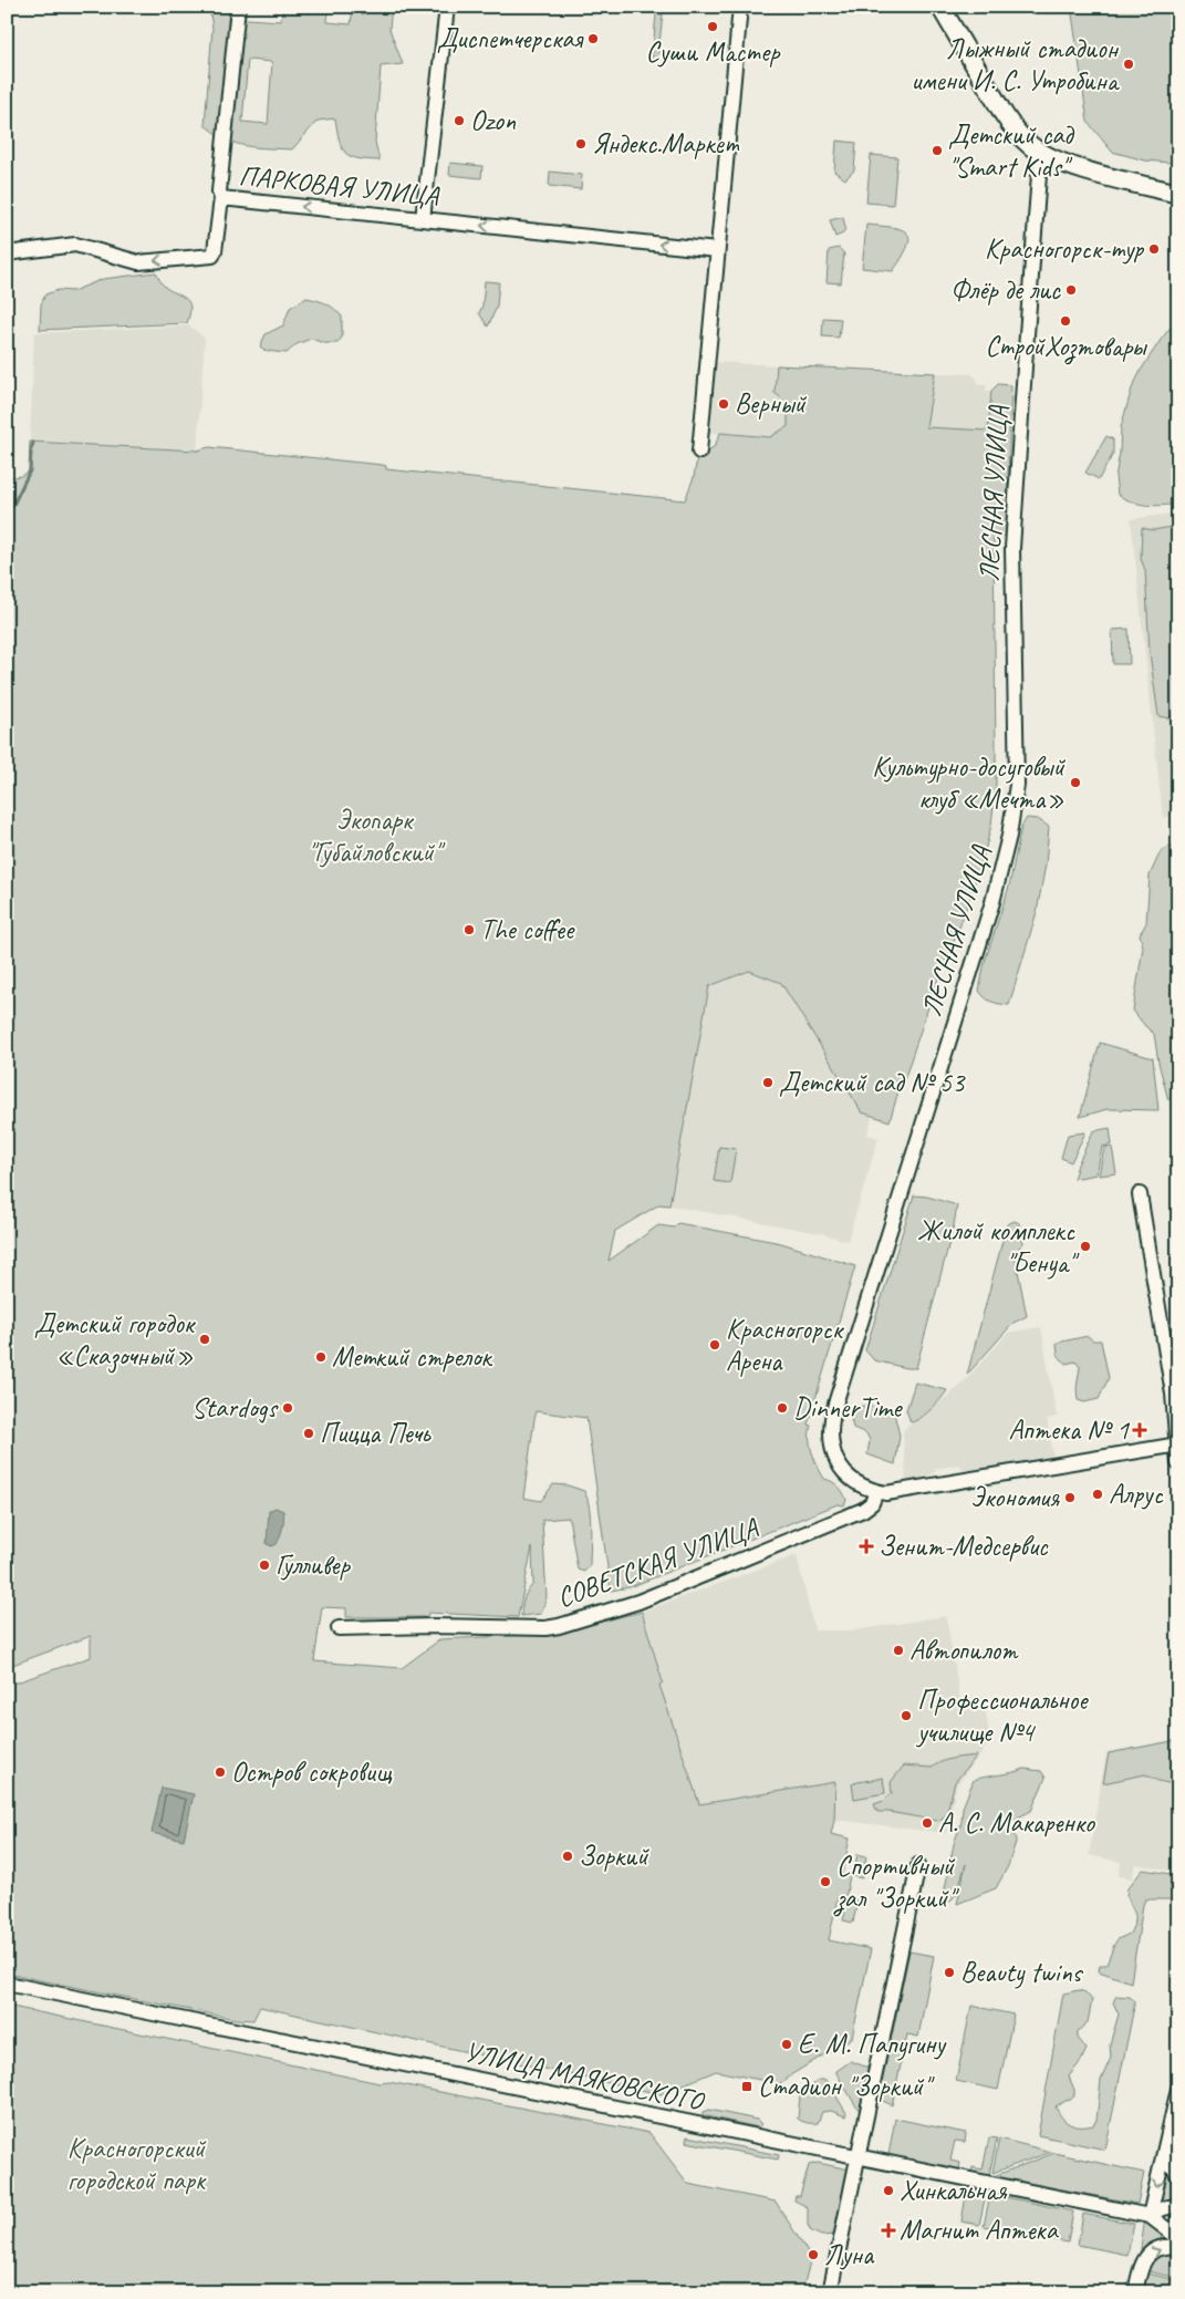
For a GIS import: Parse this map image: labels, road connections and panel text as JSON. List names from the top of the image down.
{
  "streets": {
    "street": [
      "ПАРКОВАЯ УЛИЦА",
      "ЛЕСНАЯ УЛИЦА",
      "СОВЕТСКАЯ УЛИЦА",
      "УЛИЦА МАЯКОВСКОГО"
    ]
  },
  "crossings": [
    ["ЛЕСНАЯ УЛИЦА", "СОВЕТСКАЯ УЛИЦА"]
  ],
  "one_way": ["ПАРКОВАЯ УЛИЦА"],
  "parks": ["Экопарк \"Губайловский\"", "Красногорский городской парк"],
  "places": {
    "other": [
      "Суши Мастер",
      "Диспетчерская",
      "Лыжный стадион имени И. С. Утробина",
      "Ozon",
      "Яндекс.Маркет",
      "Детский сад \"Smart Kids\"",
      "Красногорск-тур",
      "Флёр де лис",
      "СтройХозтовары",
      "Верный",
      "Культурно-досуговый клуб «Мечта»",
      "The coffee",
      "Детский сад № 53",
      "Жилой комплекс \"Бенуа\"",
      "Детский городок «Сказочный»",
      "Красногорск Арена",
      "Меткий стрелок",
      "Stardogs",
      "DinnerTime",
      "Пицца Печь",
      "Алрус",
      "Экономия",
      "Гулливер",
      "Автопилот",
      "Профессиональное училище №4",
      "Остров сокровищ",
      "А. С. Макаренко",
      "Зоркий",
      "Спортивный зал \"Зоркий\"",
      "Beauty twins",
      "Е. М. Папугину",
      "Хинкальная",
      "Луна"
    ],
    "health": ["Аптека № 1", "Зенит-Медсервис", "Магнит Аптека"],
    "transit": ["Стадион \"Зоркий\""]
  }
}
